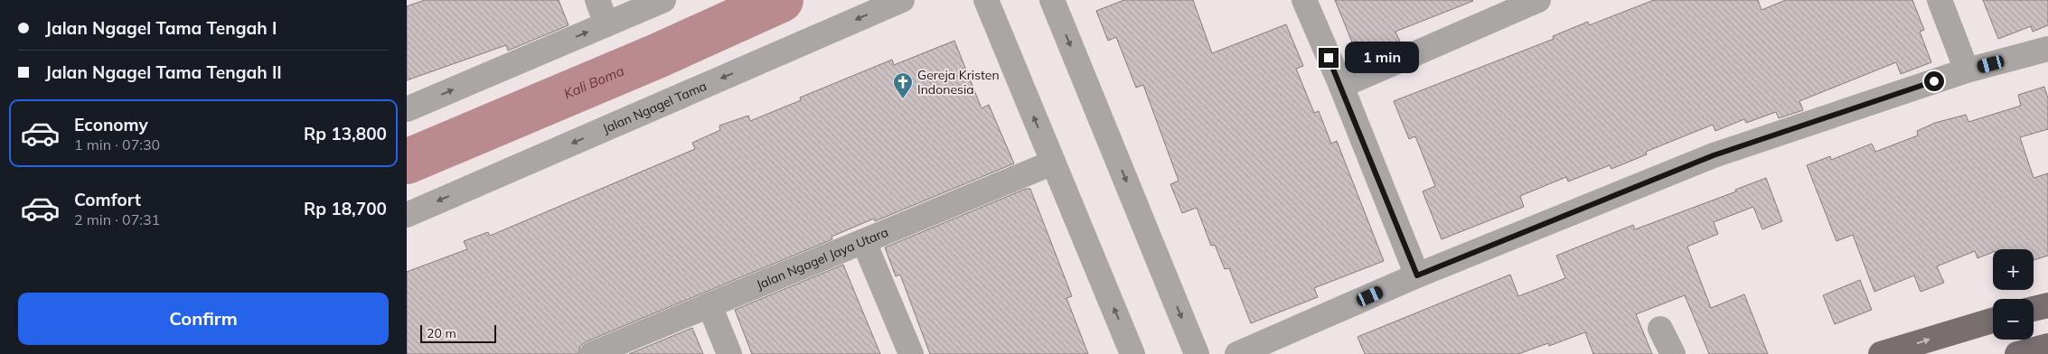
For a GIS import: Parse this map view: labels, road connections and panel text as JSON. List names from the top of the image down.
{
  "streets": {
    "street": ["Jalan Ngagel Tama", "Jalan Ngagel Jaya Utara"]
  },
  "water": ["Kali Boma"],
  "places": {
    "church": ["Gereja Kristen Indonesia"]
  },
  "scale_bar": "20 m",
  "page": {
    "banner": ["Jalan Ngagel Tama Tengah I", "Jalan Ngagel Tama Tengah II"],
    "bubble": "1 min",
    "list": [
      {
        "name": "Economy",
        "note": "1 min · 07:30",
        "value": "Rp 13,800"
      },
      {
        "name": "Comfort",
        "note": "2 min · 07:31",
        "value": "Rp 18,700"
      }
    ],
    "map_buttons": ["+", "−"],
    "buttons": "Confirm",
    "scale": "20 m"
  }
}
